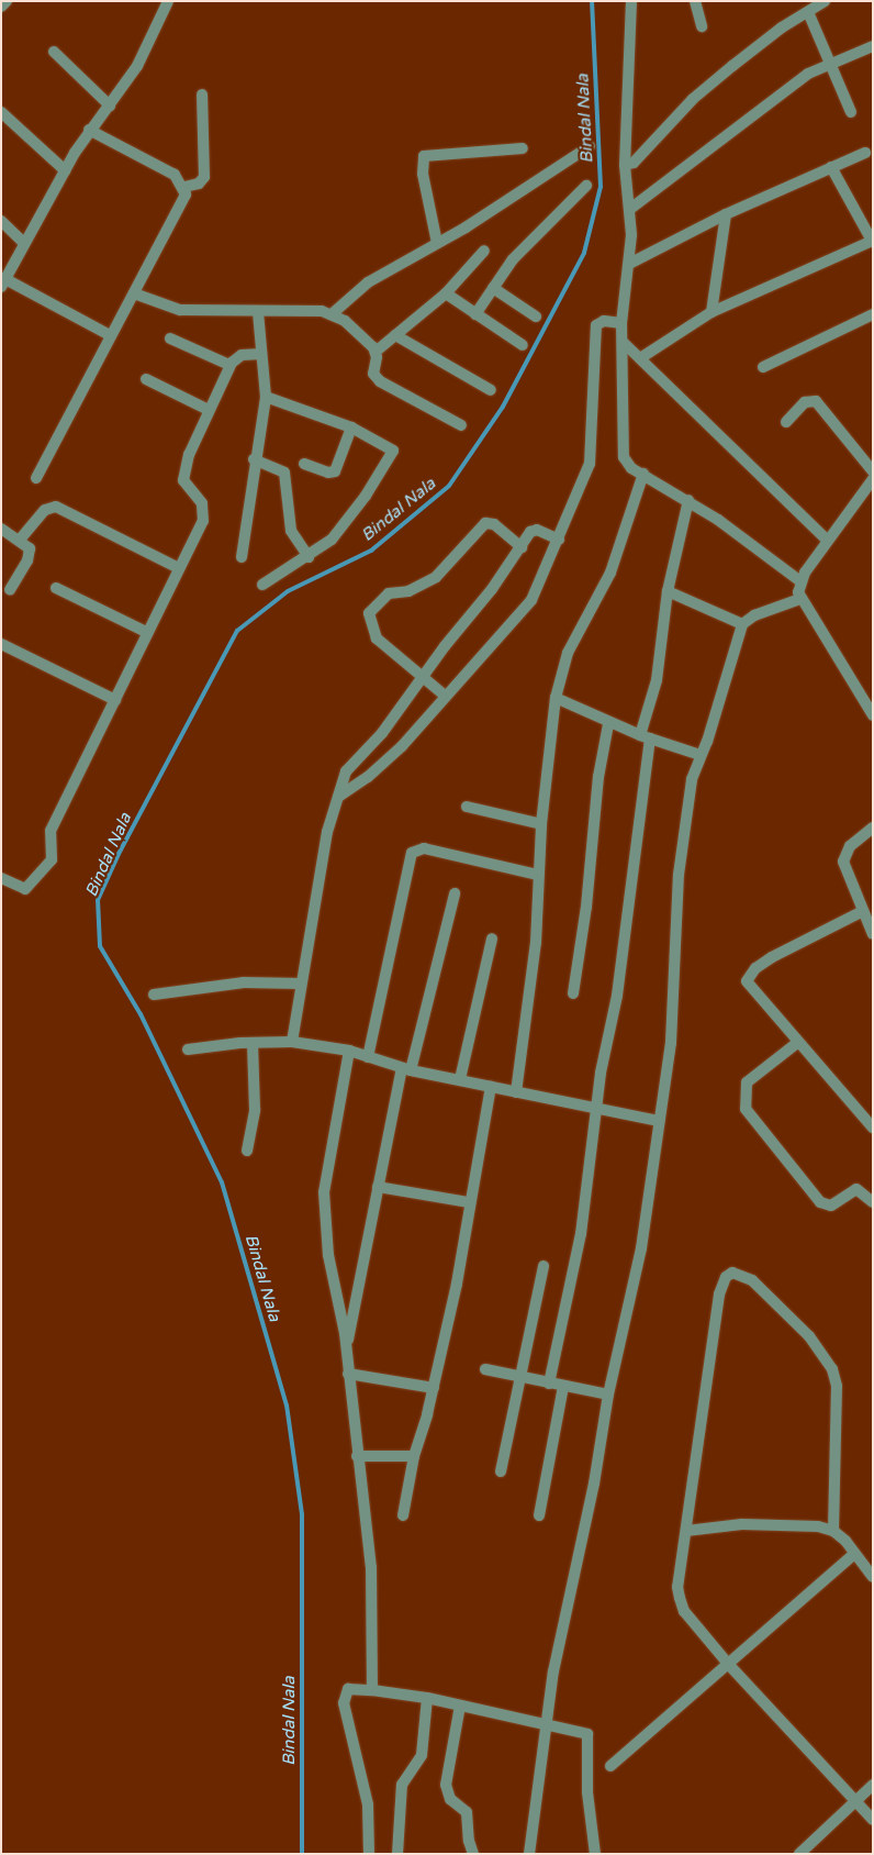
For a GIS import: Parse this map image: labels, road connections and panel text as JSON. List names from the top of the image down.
{
  "water": ["Bindal Nala"]
}
